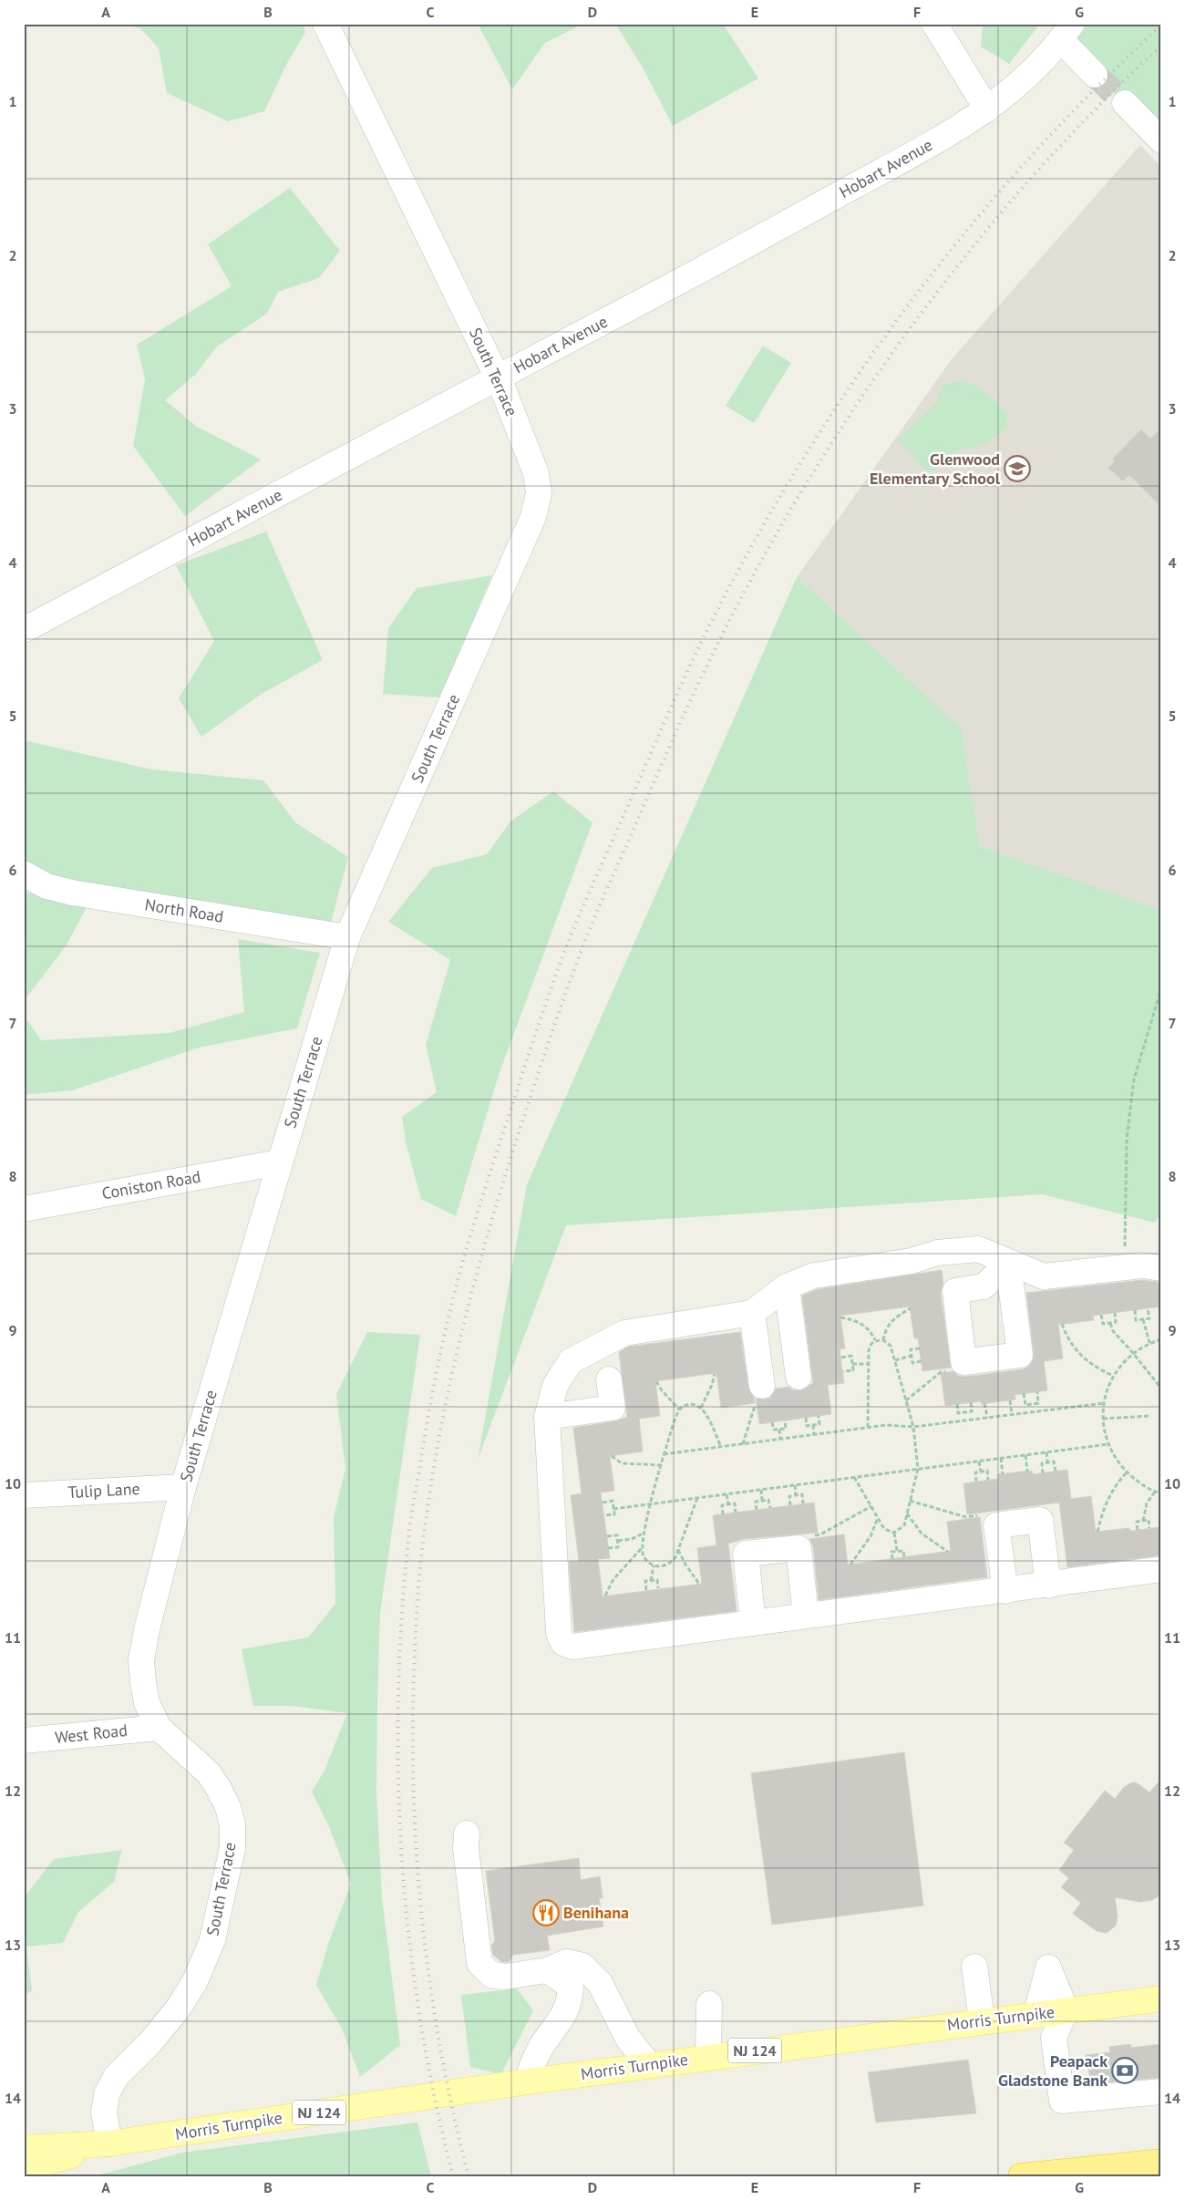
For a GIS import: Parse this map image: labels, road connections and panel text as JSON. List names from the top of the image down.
{
  "streets": {
    "main road": ["Morris Turnpike", "NJ 124"],
    "street": [
      "Hobart Avenue",
      "South Terrace",
      "North Road",
      "Coniston Road",
      "Tulip Lane",
      "West Road"
    ]
  },
  "crossings": [
    ["Hobart Avenue", "South Terrace"],
    ["South Terrace", "North Road"],
    ["South Terrace", "Coniston Road"],
    ["South Terrace", "Tulip Lane"],
    ["South Terrace", "West Road"],
    ["South Terrace", "Morris Turnpike"],
    ["South Terrace", "NJ 124"],
    ["Morris Turnpike", "NJ 124"]
  ],
  "places": {
    "school or university": ["Glenwood Elementary School"],
    "restaurant": ["Benihana"],
    "bank": ["Peapack Gladstone Bank"]
  },
  "grid": {
    "columns": [
      "A",
      "B",
      "C",
      "D",
      "E",
      "F",
      "G"
    ],
    "rows": [
      "1",
      "2",
      "3",
      "4",
      "5",
      "6",
      "7",
      "8",
      "9",
      "10",
      "11",
      "12",
      "13",
      "14"
    ]
  }
}
